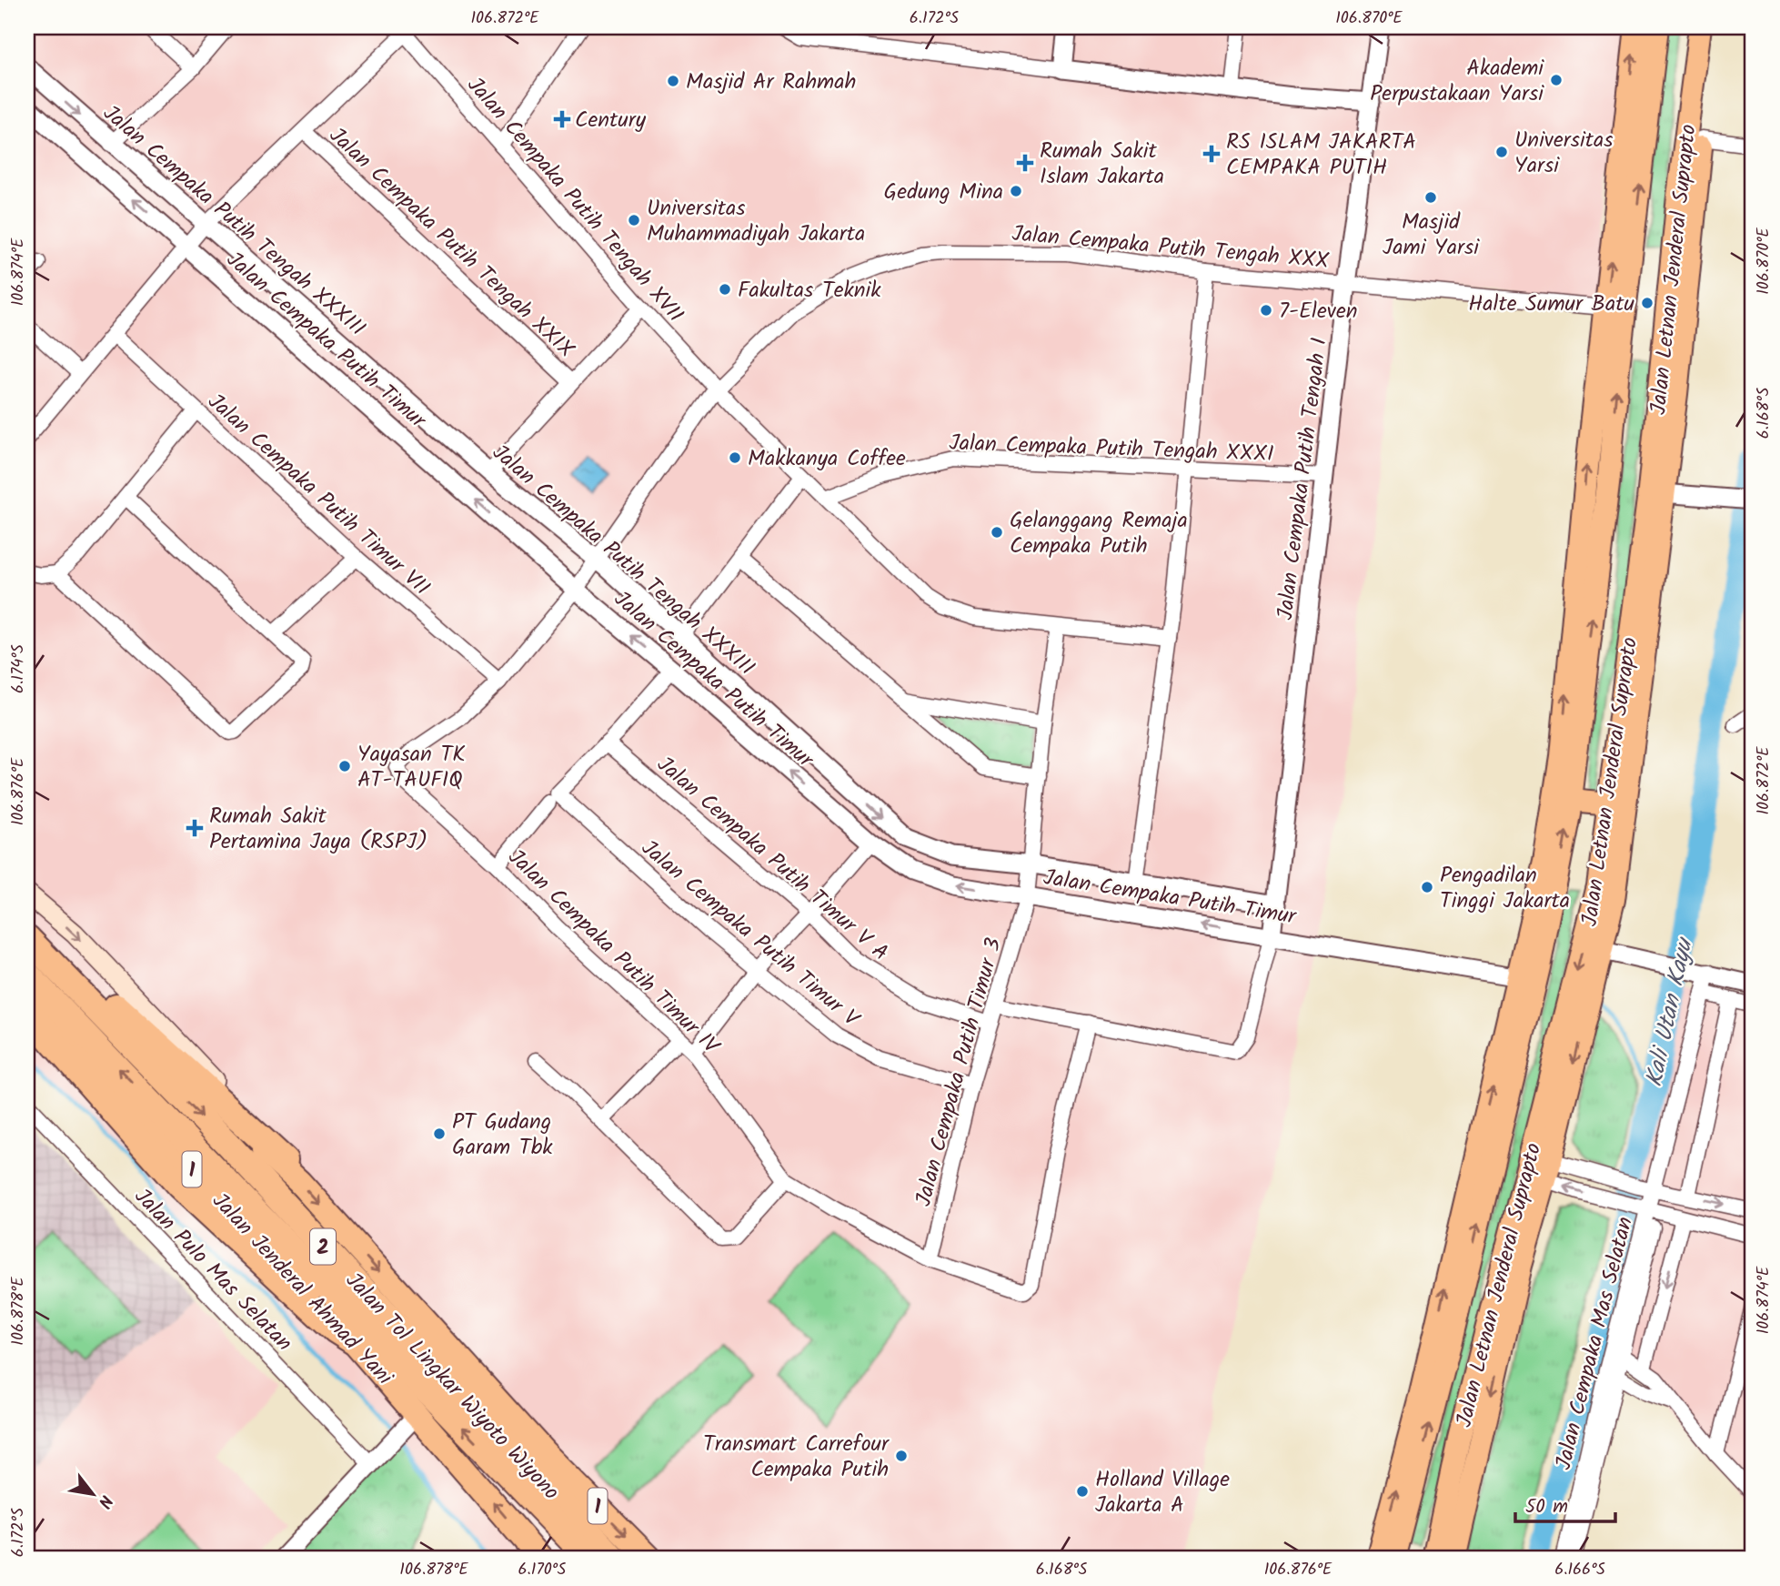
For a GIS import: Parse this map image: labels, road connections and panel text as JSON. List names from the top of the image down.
{
  "streets": {
    "highway": [
      "1",
      "2",
      "Jalan Jenderal Ahmad Yani",
      "Jalan Tol Lingkar Wiyoto Wiyono"
    ],
    "main road": ["Jalan Letnan Jenderal Suprapto"],
    "street": [
      "Jalan Cempaka Putih Tengah XVII",
      "Jalan Cempaka Putih Tengah XXXIII",
      "Jalan Cempaka Putih Tengah XXIX",
      "Jalan Cempaka Putih Tengah XXX",
      "Jalan Cempaka Putih Timur",
      "Jalan Cempaka Putih Tengah XXXI",
      "Jalan Cempaka Putih Tengah I",
      "Jalan Cempaka Putih Timur VII",
      "Jalan Cempaka Putih Timur V A",
      "Jalan Cempaka Putih Timur V",
      "Jalan Cempaka Putih Timur IV",
      "Jalan Cempaka Putih Timur 3",
      "Jalan Pulo Mas Selatan",
      "Jalan Cempaka Mas Selatan"
    ]
  },
  "crossings": [
    ["Jalan Cempaka Putih Tengah XVII", "Jalan Cempaka Putih Tengah XXXIII"],
    ["Jalan Cempaka Putih Tengah XVII", "Jalan Cempaka Putih Tengah XXIX"],
    ["Jalan Cempaka Putih Tengah XVII", "Jalan Cempaka Putih Tengah XXX"],
    ["Jalan Cempaka Putih Tengah XVII", "Jalan Cempaka Putih Timur"],
    ["Jalan Cempaka Putih Tengah XVII", "Jalan Cempaka Putih Tengah XXXI"],
    ["Jalan Cempaka Putih Tengah XVII", "Jalan Cempaka Putih Timur VII"],
    ["Jalan Cempaka Putih Tengah XVII", "Jalan Cempaka Putih Timur 3"],
    ["Jalan Cempaka Putih Tengah XXXIII", "Jalan Cempaka Putih Tengah XXX"],
    ["Jalan Cempaka Putih Tengah XXXIII", "Jalan Cempaka Putih Timur"],
    ["Jalan Cempaka Putih Tengah XXXIII", "Jalan Cempaka Putih Tengah I"],
    ["Jalan Cempaka Putih Tengah XXXIII", "Jalan Cempaka Putih Timur 3"],
    ["Jalan Cempaka Putih Tengah XXX", "Jalan Cempaka Putih Timur"],
    ["Jalan Cempaka Putih Tengah XXX", "Jalan Cempaka Putih Tengah I"],
    ["Jalan Cempaka Putih Tengah XXX", "Jalan Cempaka Putih Timur VII"],
    ["Jalan Cempaka Putih Tengah XXX", "Jalan Cempaka Putih Timur IV"],
    ["Jalan Cempaka Putih Timur", "Jalan Cempaka Putih Tengah I"],
    ["Jalan Cempaka Putih Timur", "Jalan Cempaka Putih Timur 3"],
    ["Jalan Cempaka Putih Tengah XXXI", "Jalan Cempaka Putih Tengah I"],
    ["Jalan Cempaka Putih Timur V A", "Jalan Cempaka Putih Timur 3"],
    ["Jalan Cempaka Putih Timur V", "Jalan Cempaka Putih Timur 3"],
    ["Jalan Cempaka Putih Timur IV", "Jalan Cempaka Putih Timur 3"]
  ],
  "water": ["Kali Utan Kayu"],
  "places": {
    "other": [
      "Akademi Perpustakaan Yarsi",
      "Masjid Ar Rahmah",
      "Universitas Yarsi",
      "Gedung Mina",
      "Masjid Jami Yarsi",
      "Universitas Muhammadiyah Jakarta",
      "Fakultas Teknik",
      "Halte Sumur Batu",
      "7-Eleven",
      "Makkanya Coffee",
      "Gelanggang Remaja Cempaka Putih",
      "Yayasan TK AT-TAUFIQ",
      "Pengadilan Tinggi Jakarta",
      "PT Gudang Garam Tbk",
      "Transmart Carrefour Cempaka Putih",
      "Holland Village Jakarta A"
    ],
    "health": [
      "Century",
      "RS ISLAM JAKARTA CEMPAKA PUTIH",
      "Rumah Sakit Islam Jakarta",
      "Rumah Sakit Pertamina Jaya (RSPJ)"
    ]
  },
  "scale_bar": "50 m",
  "north": "bottom right",
  "coordinates": [
    "106.872°E",
    "6.172°S",
    "106.870°E",
    "106.874°E",
    "6.168°S",
    "6.174°S",
    "106.876°E",
    "106.878°E",
    "6.170°S",
    "6.166°S"
  ]
}
